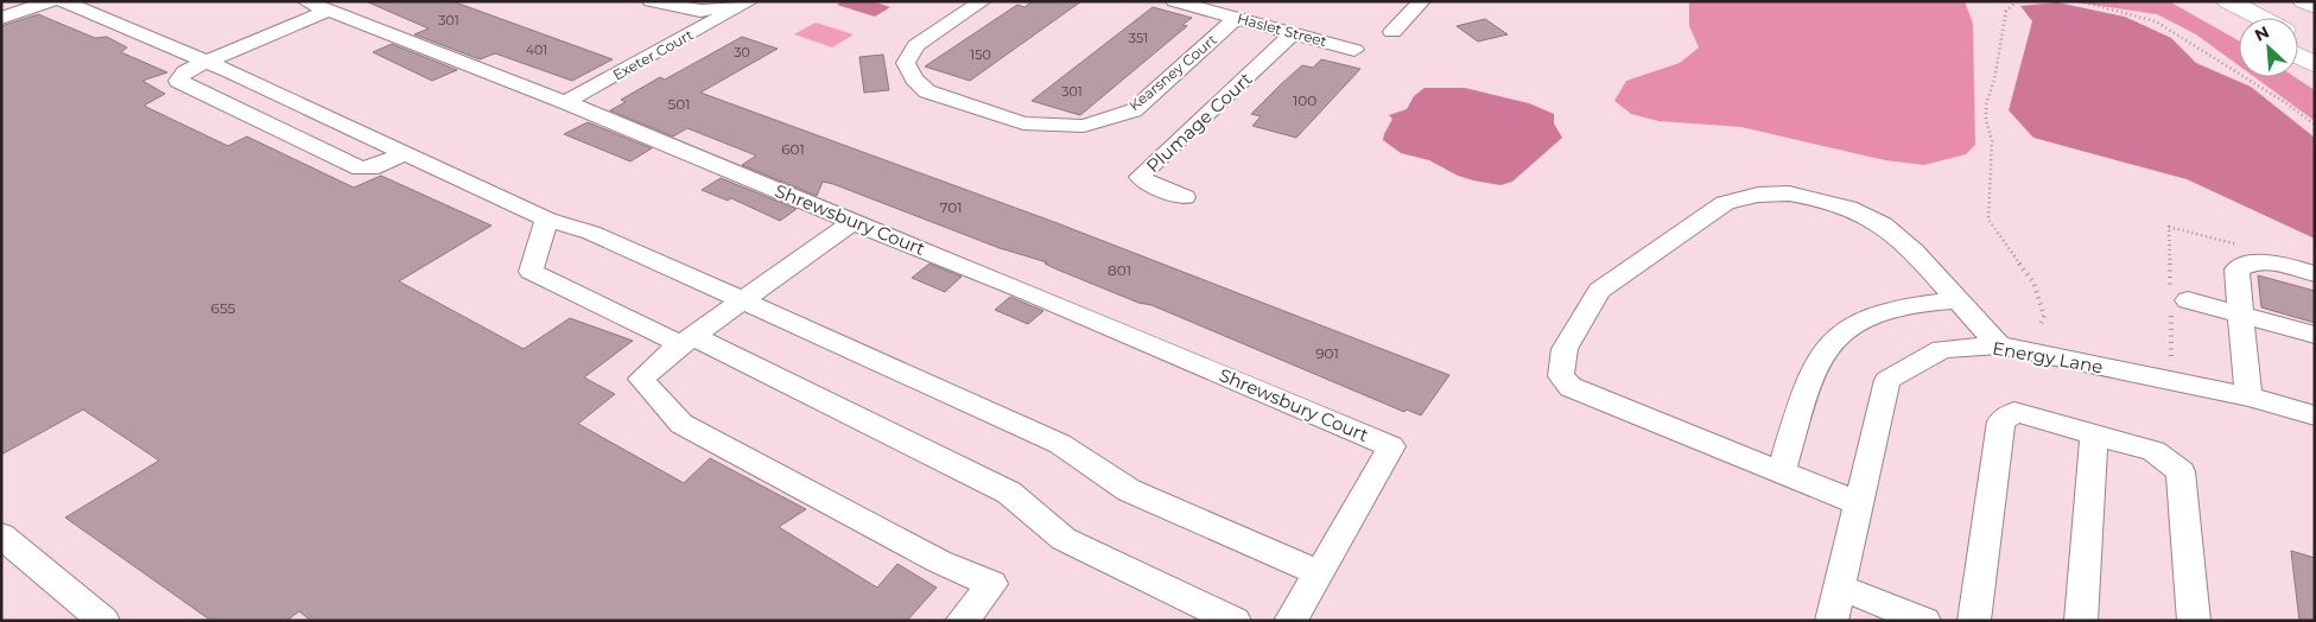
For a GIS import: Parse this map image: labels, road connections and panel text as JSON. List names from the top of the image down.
{
  "streets": {
    "street": [
      "Haslet Street",
      "Exeter Court",
      "Kearsney Court",
      "Plumage Court",
      "Shrewsbury Court",
      "Energy Lane"
    ]
  },
  "crossings": [
    ["Haslet Street", "Kearsney Court"],
    ["Haslet Street", "Plumage Court"],
    ["Exeter Court", "Shrewsbury Court"]
  ],
  "house_numbers": [
    "301",
    "351",
    "401",
    "30",
    "150",
    "301",
    "100",
    "501",
    "601",
    "701",
    "801",
    "655",
    "901"
  ],
  "north": "top left"
}
